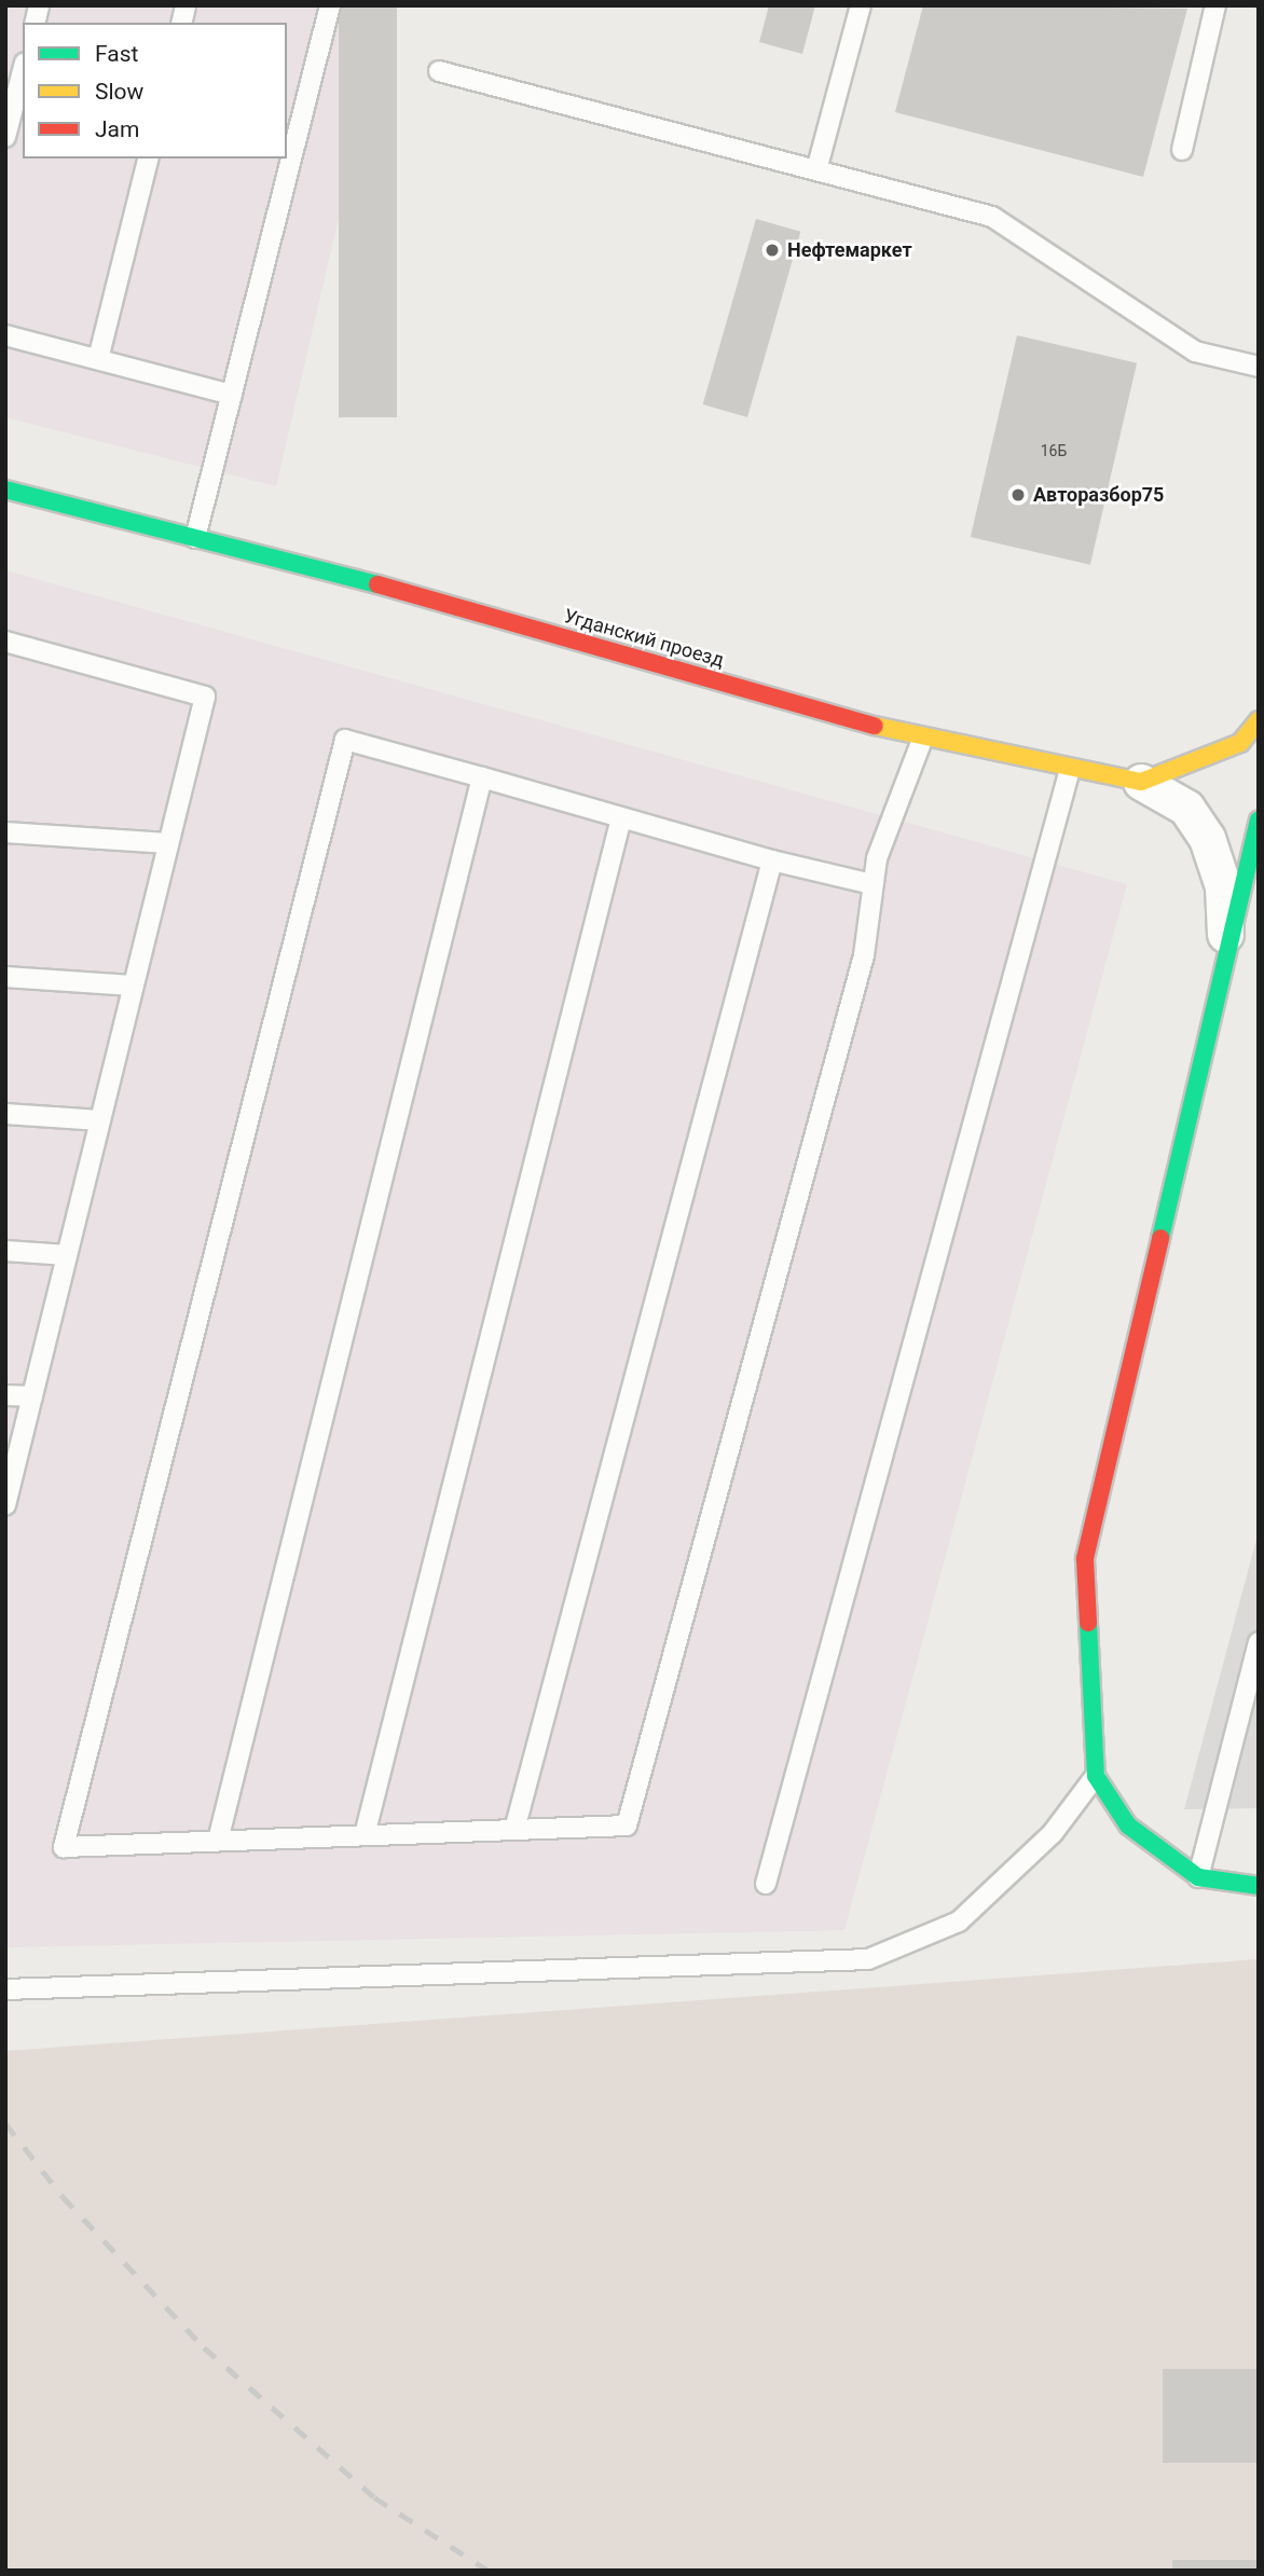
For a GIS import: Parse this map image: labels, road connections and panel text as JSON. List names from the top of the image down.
{
  "streets": {
    "street": ["Угданский проезд"]
  },
  "places": ["Нефтемаркет", "Авторазбор75"],
  "house_numbers": ["16Б"],
  "legend": ["Fast", "Slow", "Jam"]
}
